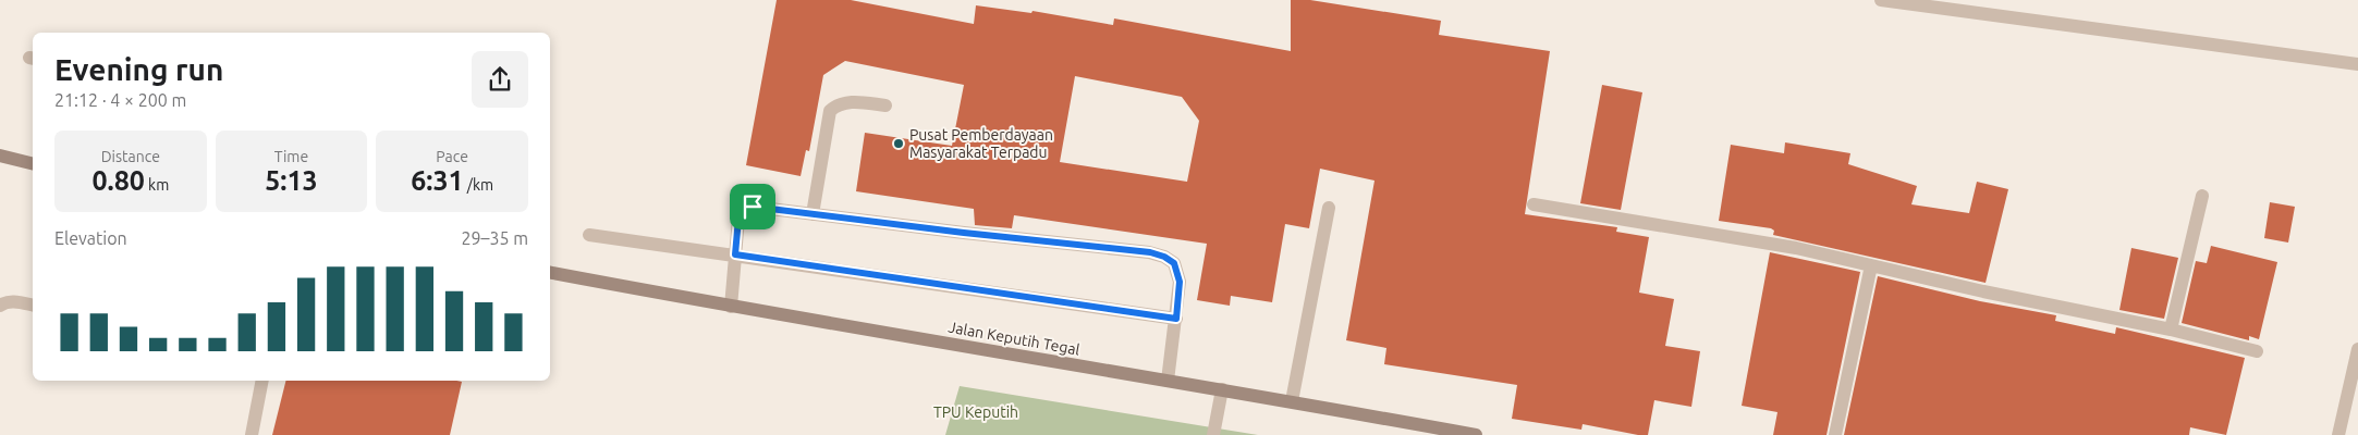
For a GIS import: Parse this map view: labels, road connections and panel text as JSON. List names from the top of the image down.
{
  "streets": {
    "main road": ["Jalan Keputih Tegal"]
  },
  "parks": ["TPU Keputih"],
  "places": ["Pusat Pemberdayaan Masyarakat Terpadu"],
  "page": {
    "heading": ["Evening run", "21:12 · 4 × 200 m"],
    "stats": [
      ["Distance", "0.80 km"],
      ["Time", "5:13"],
      ["Pace", "6:31 /km"]
    ],
    "chart": ["Elevation", "29–35 m"]
  }
}
